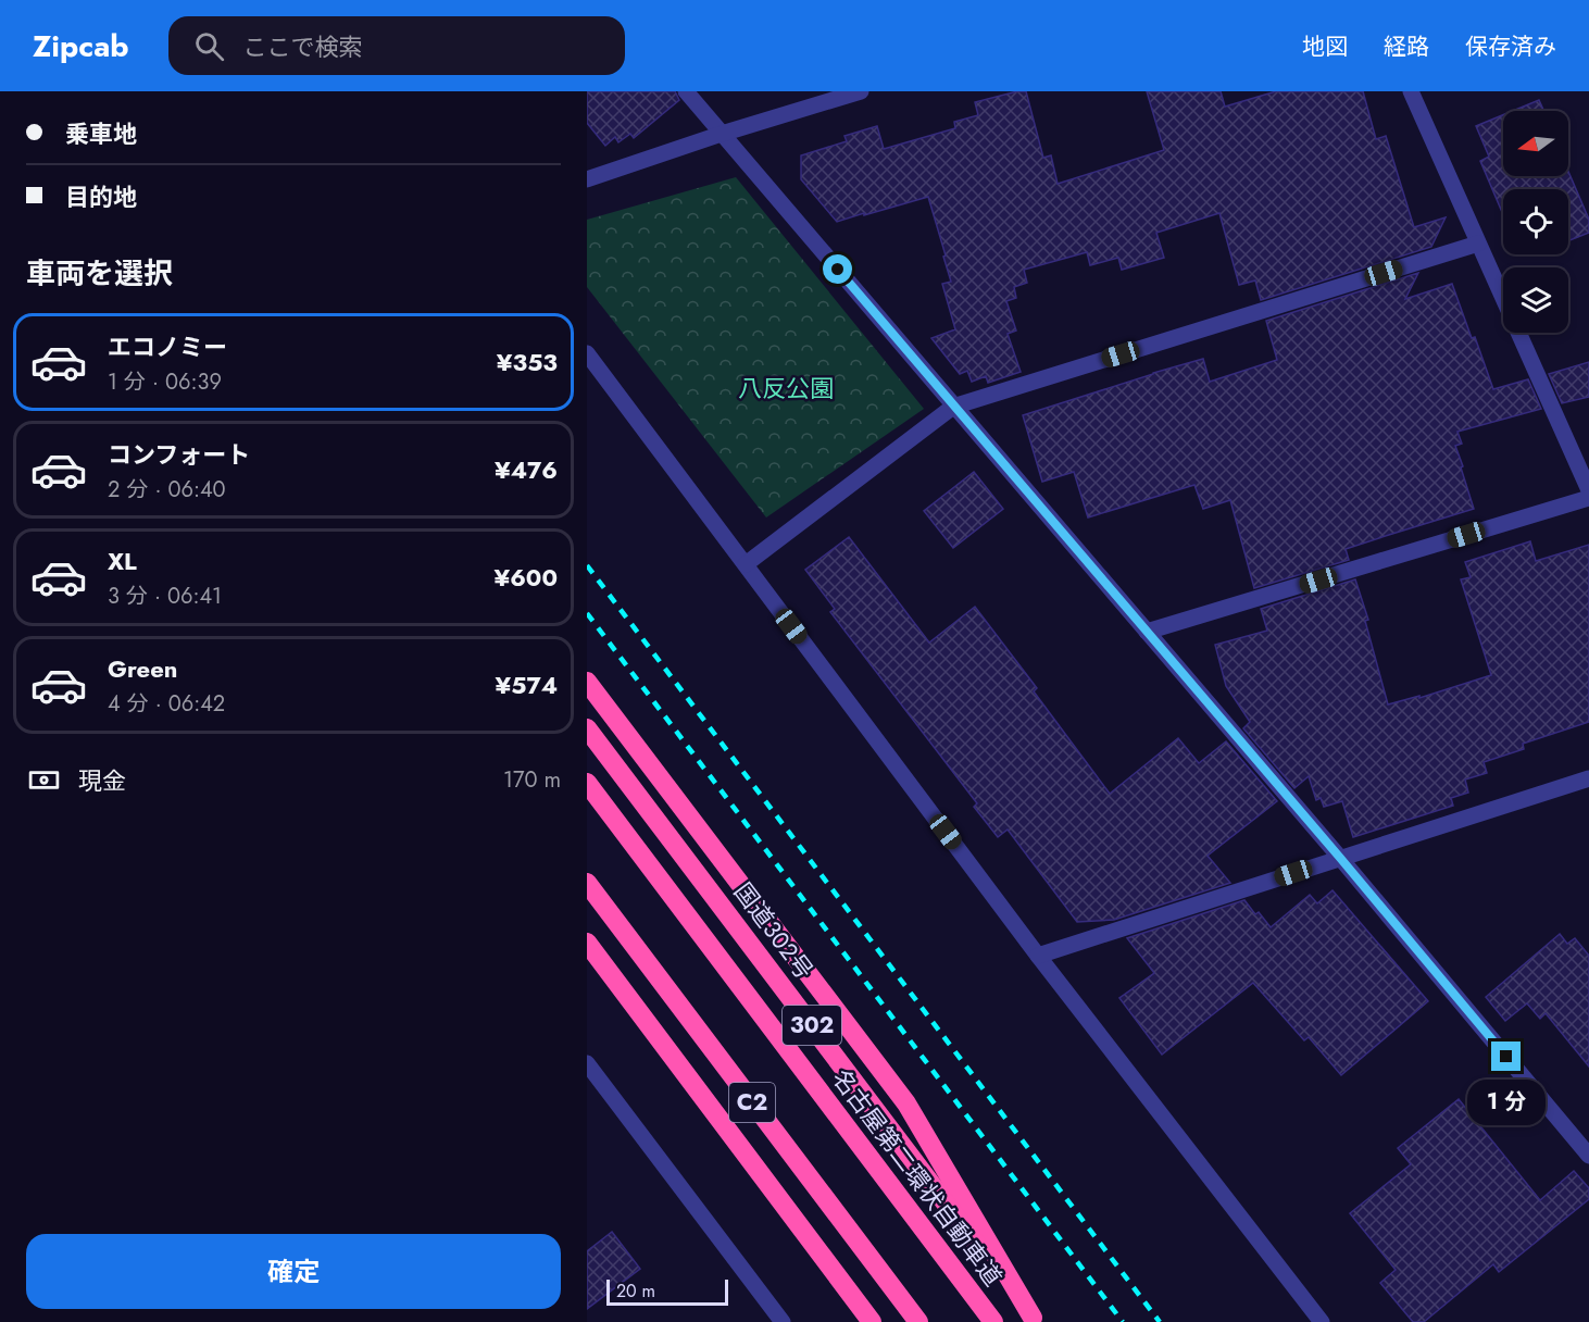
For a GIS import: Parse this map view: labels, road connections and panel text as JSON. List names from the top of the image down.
{
  "streets": {
    "highway": [
      "国道302号",
      "302",
      "C2",
      "名古屋第二環状自動車道"
    ]
  },
  "parks": ["八反公園"],
  "scale_bar": "20 m",
  "north": "left",
  "page": {
    "header": "Zipcab",
    "search": "ここで検索",
    "nav": ["地図", "経路", "保存済み"],
    "banner": ["乗車地", "目的地"],
    "heading": "車両を選択",
    "list": [
      {
        "name": "エコノミー",
        "note": "1 分 · 06:39",
        "value": "¥353"
      },
      {
        "name": "コンフォート",
        "note": "2 分 · 06:40",
        "value": "¥476"
      },
      {
        "name": "XL",
        "note": "3 分 · 06:41",
        "value": "¥600"
      },
      {
        "name": "Green",
        "note": "4 分 · 06:42",
        "value": "¥574"
      }
    ],
    "pay": ["現金", "170 m"],
    "bubble": "1 分",
    "buttons": "確定",
    "scale": "20 m"
  }
}
